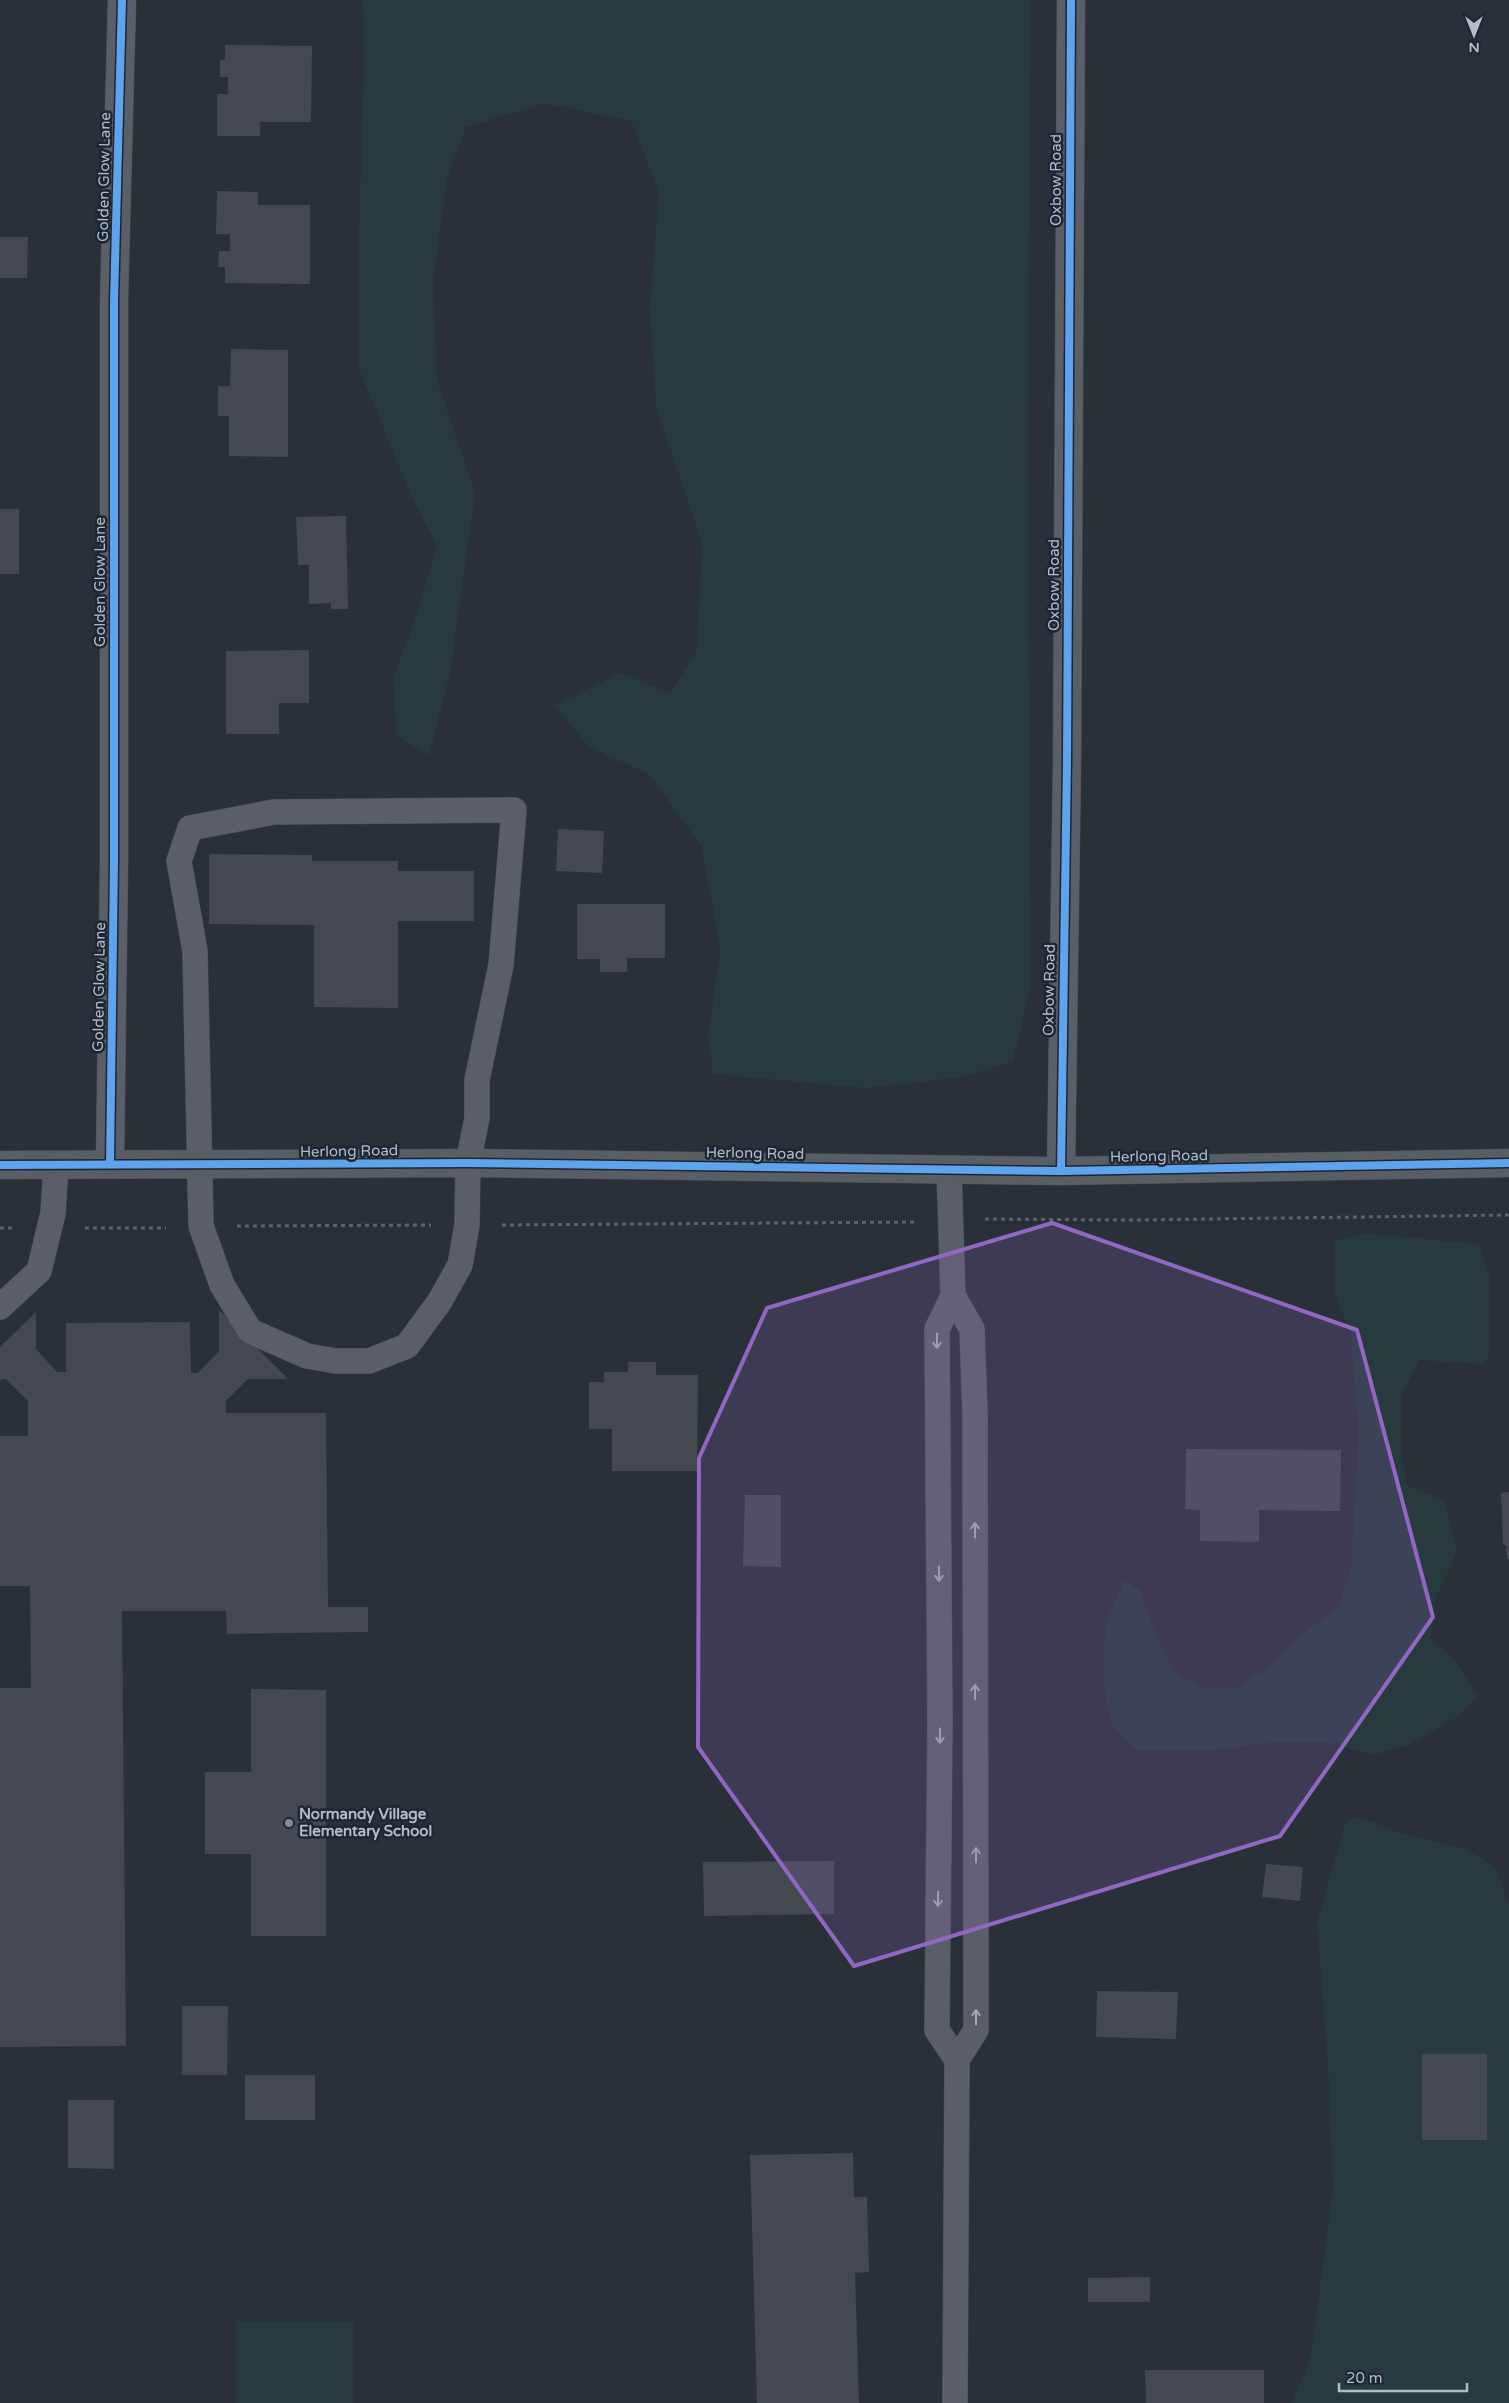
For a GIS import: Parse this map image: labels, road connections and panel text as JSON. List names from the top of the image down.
{
  "streets": {
    "street": ["Golden Glow Lane", "Oxbow Road", "Herlong Road"]
  },
  "crossings": [
    ["Golden Glow Lane", "Herlong Road"],
    ["Oxbow Road", "Herlong Road"]
  ],
  "places": ["Normandy Village Elementary School"],
  "scale_bar": "20 m",
  "north": "bottom"
}
